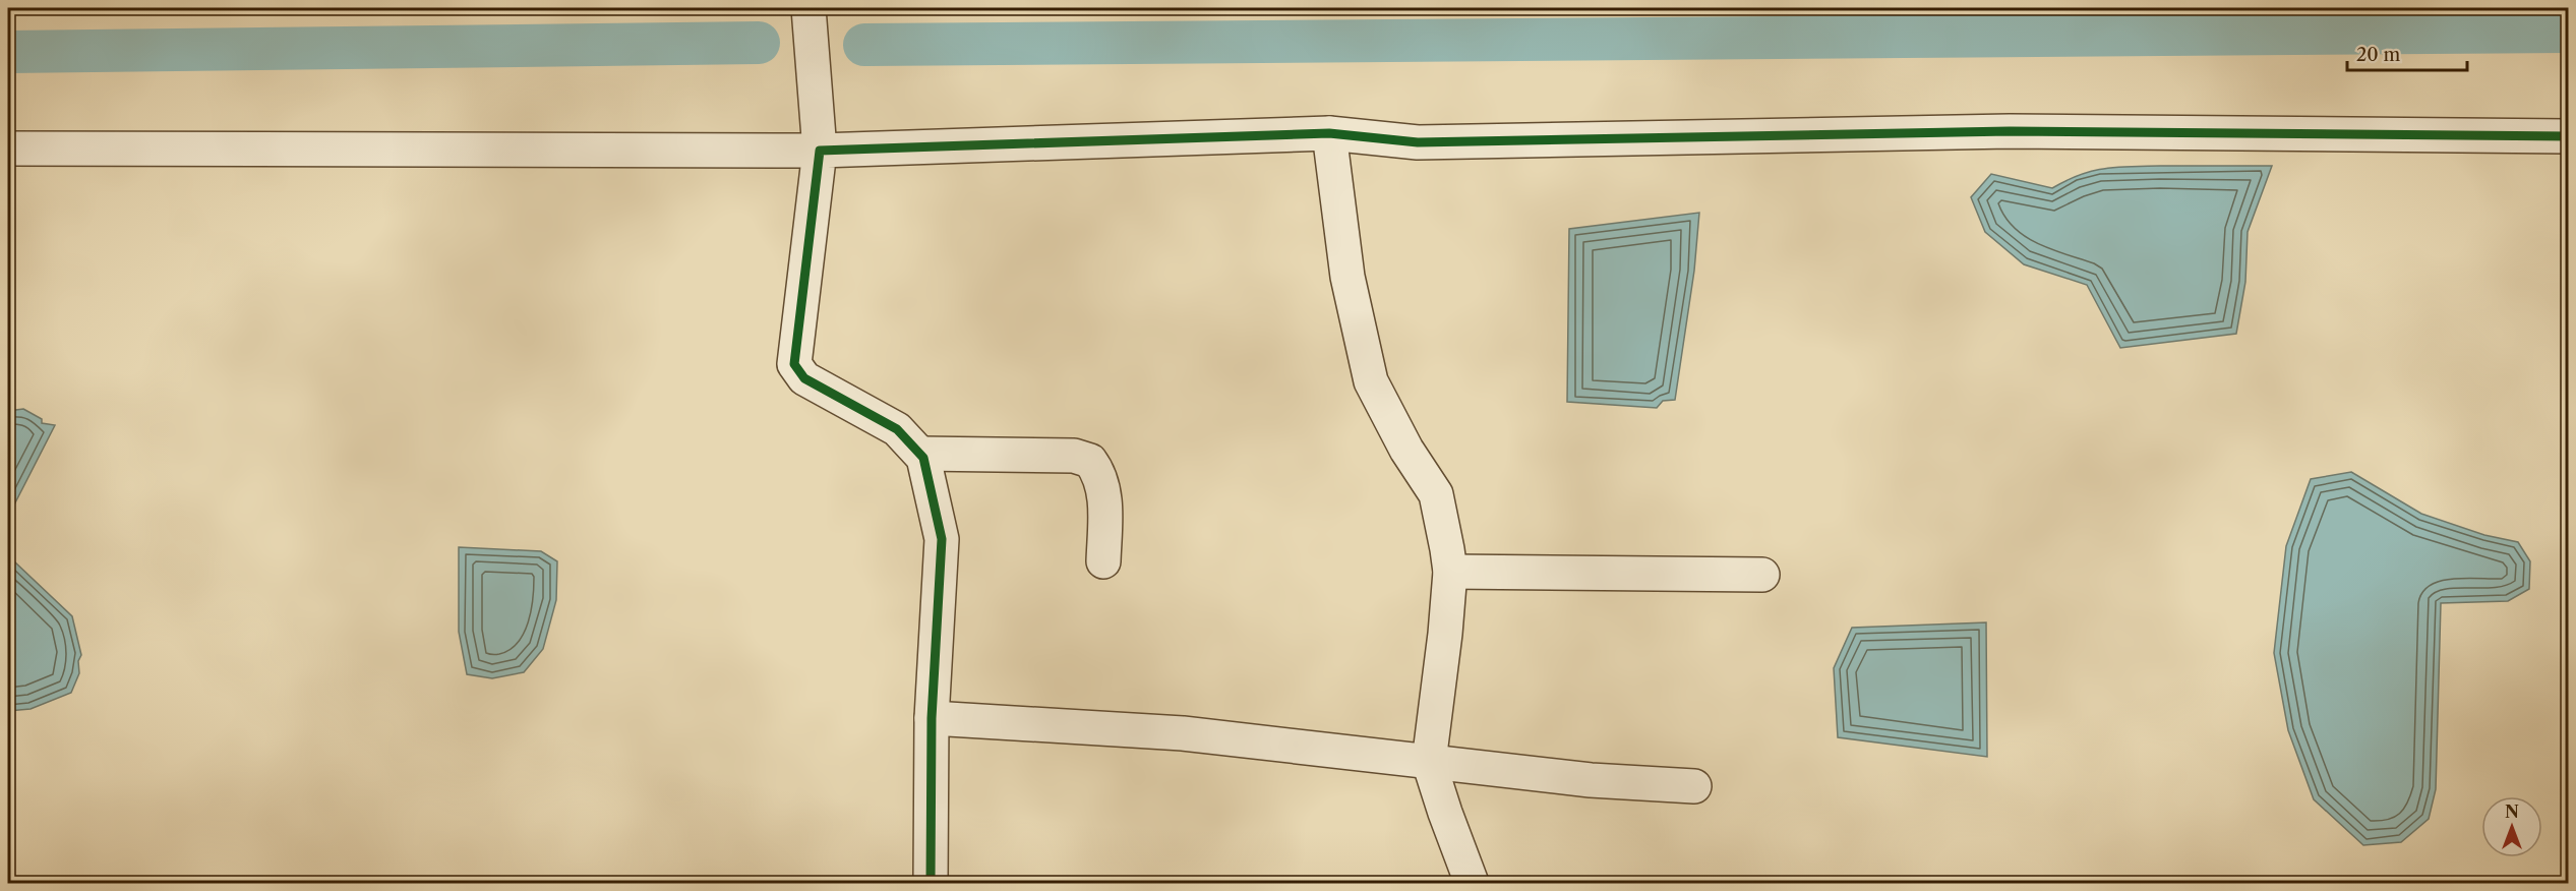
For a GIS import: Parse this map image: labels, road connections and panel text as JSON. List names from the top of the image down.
{
  "scale_bar": "20 m",
  "north": "top"
}
